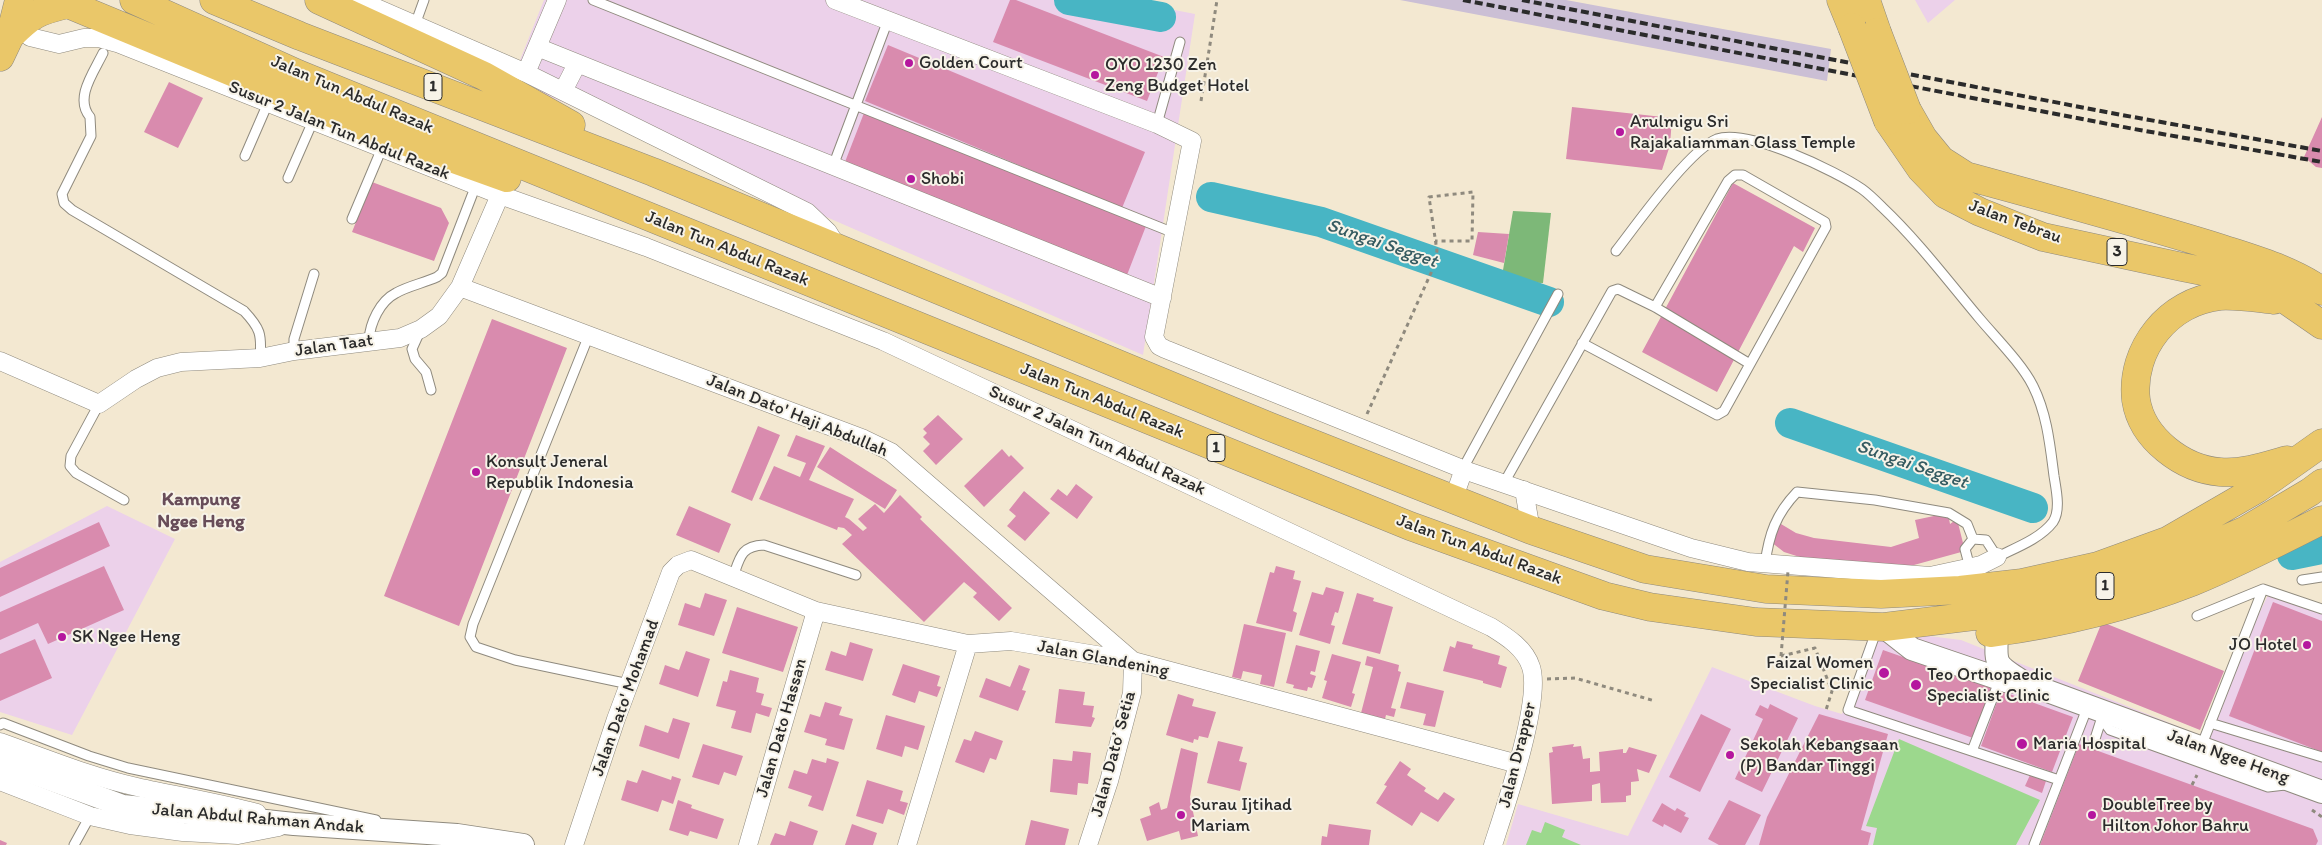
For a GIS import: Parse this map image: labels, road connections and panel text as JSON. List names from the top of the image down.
{
  "streets": {
    "highway": [
      "1",
      "Jalan Tun Abdul Razak",
      "Jalan Tebrau",
      "3"
    ],
    "street": [
      "Susur 2 Jalan Tun Abdul Razak",
      "Jalan Taat",
      "Jalan Dato' Haji Abdullah",
      "Jalan Glandening",
      "Jalan Dato' Mohamad",
      "Jalan Dato Hassan",
      "Jalan Dato’ Setia",
      "Jalan Drapper",
      "Jalan Ngee Heng",
      "Jalan Abdul Rahman Andak"
    ]
  },
  "crossings": [
    ["Jalan Tun Abdul Razak", "Jalan Ngee Heng"],
    ["Susur 2 Jalan Tun Abdul Razak", "Jalan Taat"],
    ["Susur 2 Jalan Tun Abdul Razak", "Jalan Drapper"],
    ["Jalan Taat", "Jalan Dato' Haji Abdullah"],
    ["Jalan Dato' Haji Abdullah", "Jalan Glandening"],
    ["Jalan Dato' Haji Abdullah", "Jalan Dato’ Setia"],
    ["Jalan Glandening", "Jalan Dato' Mohamad"],
    ["Jalan Glandening", "Jalan Dato Hassan"],
    ["Jalan Glandening", "Jalan Dato’ Setia"],
    ["Jalan Glandening", "Jalan Drapper"]
  ],
  "districts": ["Kampung Ngee Heng"],
  "water": ["Sungai Segget"],
  "places": [
    "Golden Court",
    "OYO 1230 Zen Zeng Budget Hotel",
    "Arulmigu Sri Rajakaliamman Glass Temple",
    "Shobi",
    "Konsult Jeneral Republik Indonesia",
    "SK Ngee Heng",
    "JO Hotel",
    "Faizal Women Specialist Clinic",
    "Teo Orthopaedic Specialist Clinic",
    "Maria Hospital",
    "Sekolah Kebangsaan (P) Bandar Tinggi",
    "Surau Ijtihad Mariam",
    "DoubleTree by Hilton Johor Bahru"
  ]
}
